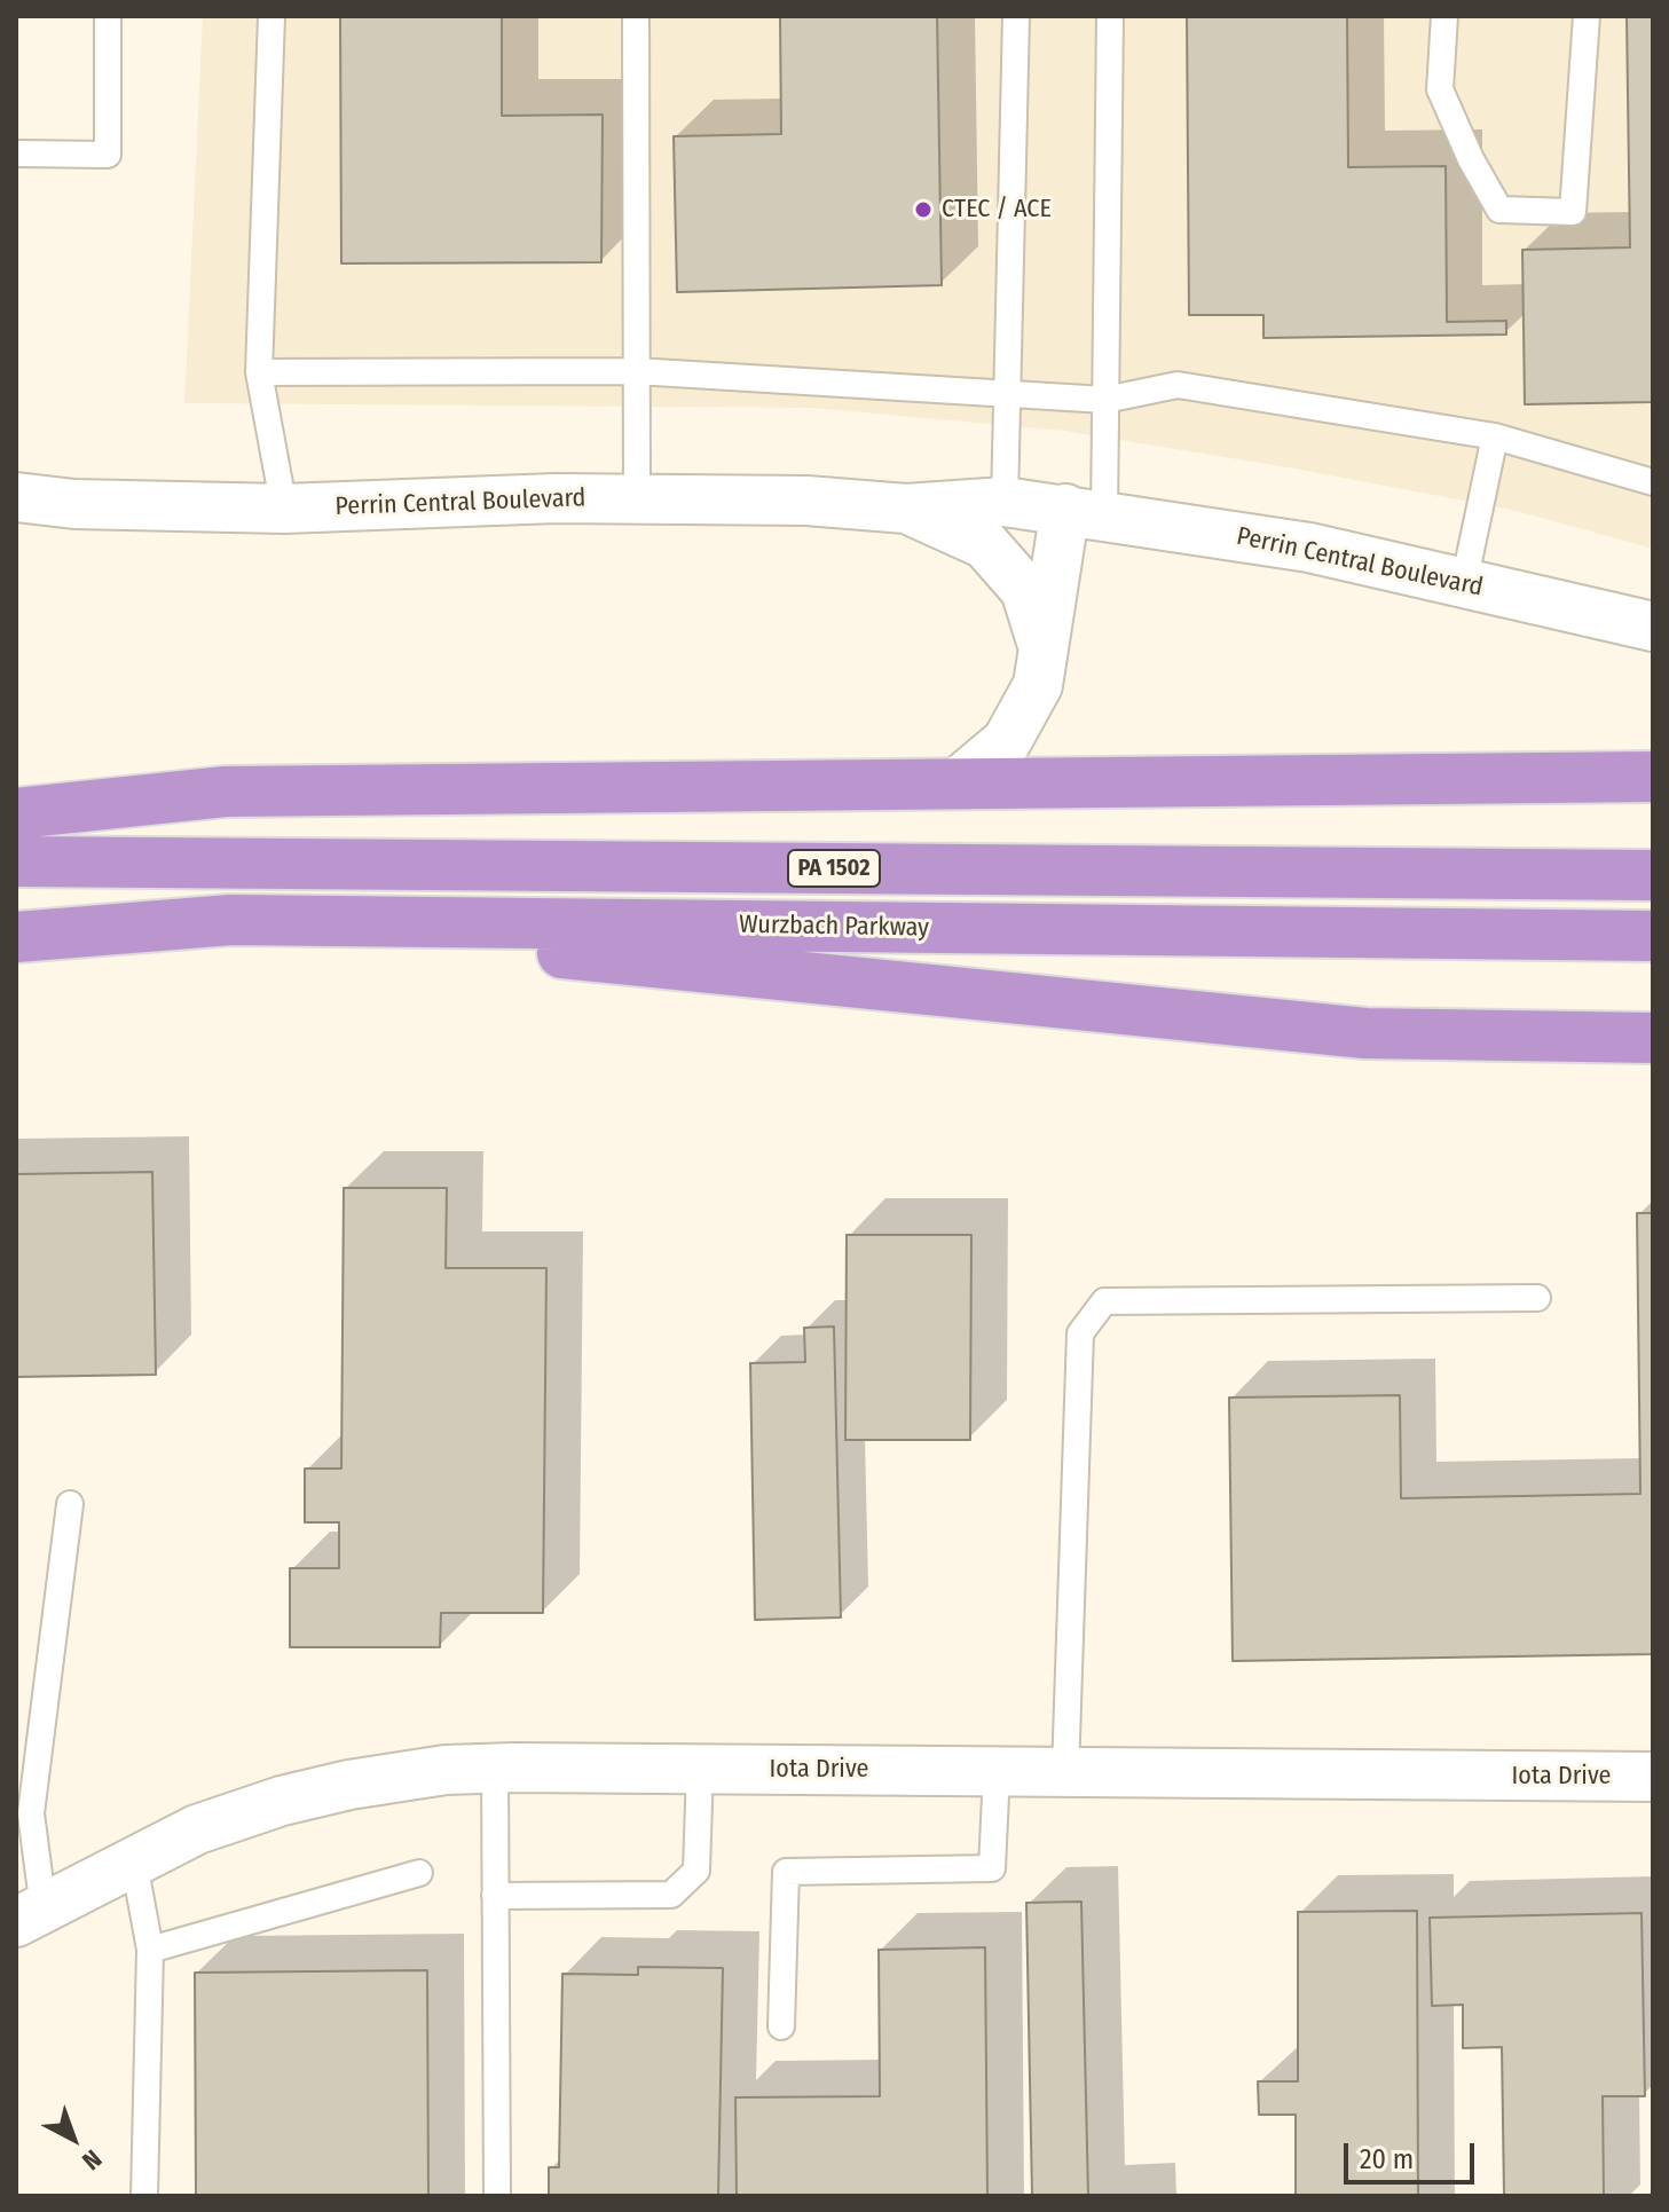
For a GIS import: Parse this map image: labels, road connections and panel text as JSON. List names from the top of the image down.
{
  "streets": {
    "highway": ["PA 1502", "Wurzbach Parkway"],
    "street": ["Perrin Central Boulevard", "Iota Drive"]
  },
  "places": ["CTEC / ACE"],
  "scale_bar": "20 m",
  "north": "bottom right"
}
